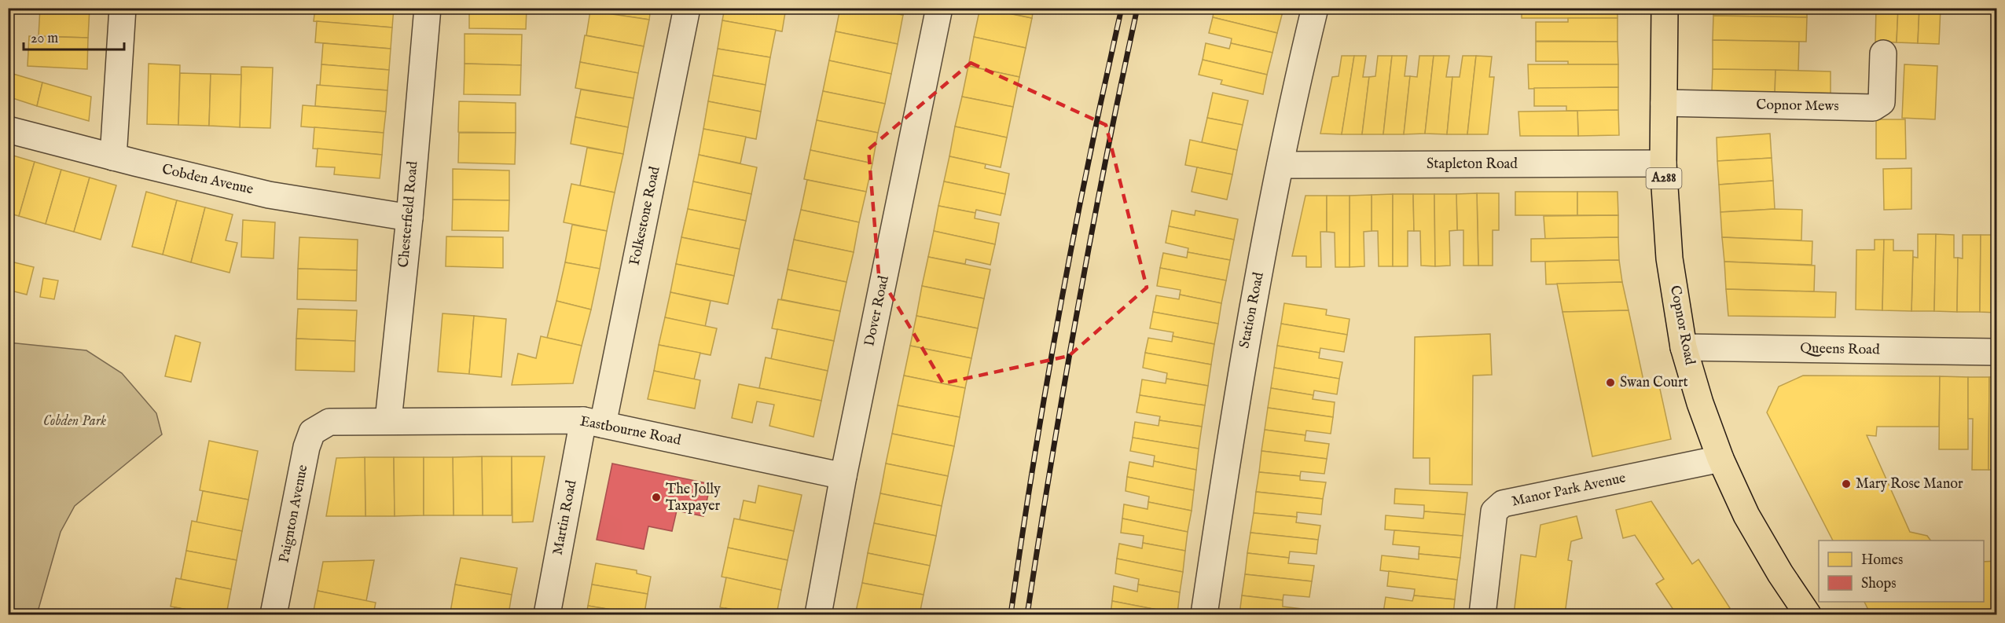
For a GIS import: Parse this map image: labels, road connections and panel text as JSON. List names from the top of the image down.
{
  "streets": {
    "main road": ["A288", "Copnor Road"],
    "street": [
      "Copnor Mews",
      "Stapleton Road",
      "Cobden Avenue",
      "Chesterfield Road",
      "Folkestone Road",
      "Station Road",
      "Dover Road",
      "Queens Road",
      "Eastbourne Road",
      "Manor Park Avenue",
      "Paignton Avenue",
      "Martin Road"
    ]
  },
  "crossings": [
    ["Copnor Mews", "Copnor Road"],
    ["Stapleton Road", "Station Road"],
    ["Stapleton Road", "Copnor Road"],
    ["Cobden Avenue", "Chesterfield Road"],
    ["Chesterfield Road", "Eastbourne Road"],
    ["Folkestone Road", "Eastbourne Road"],
    ["Folkestone Road", "Martin Road"],
    ["Dover Road", "Eastbourne Road"],
    ["Copnor Road", "Queens Road"],
    ["Copnor Road", "Manor Park Avenue"],
    ["Eastbourne Road", "Paignton Avenue"],
    ["Eastbourne Road", "Martin Road"]
  ],
  "parks": ["Cobden Park"],
  "places": ["Swan Court", "Mary Rose Manor", "The Jolly Taxpayer"],
  "legend": ["Homes", "Shops"],
  "scale_bar": "20 m"
}
